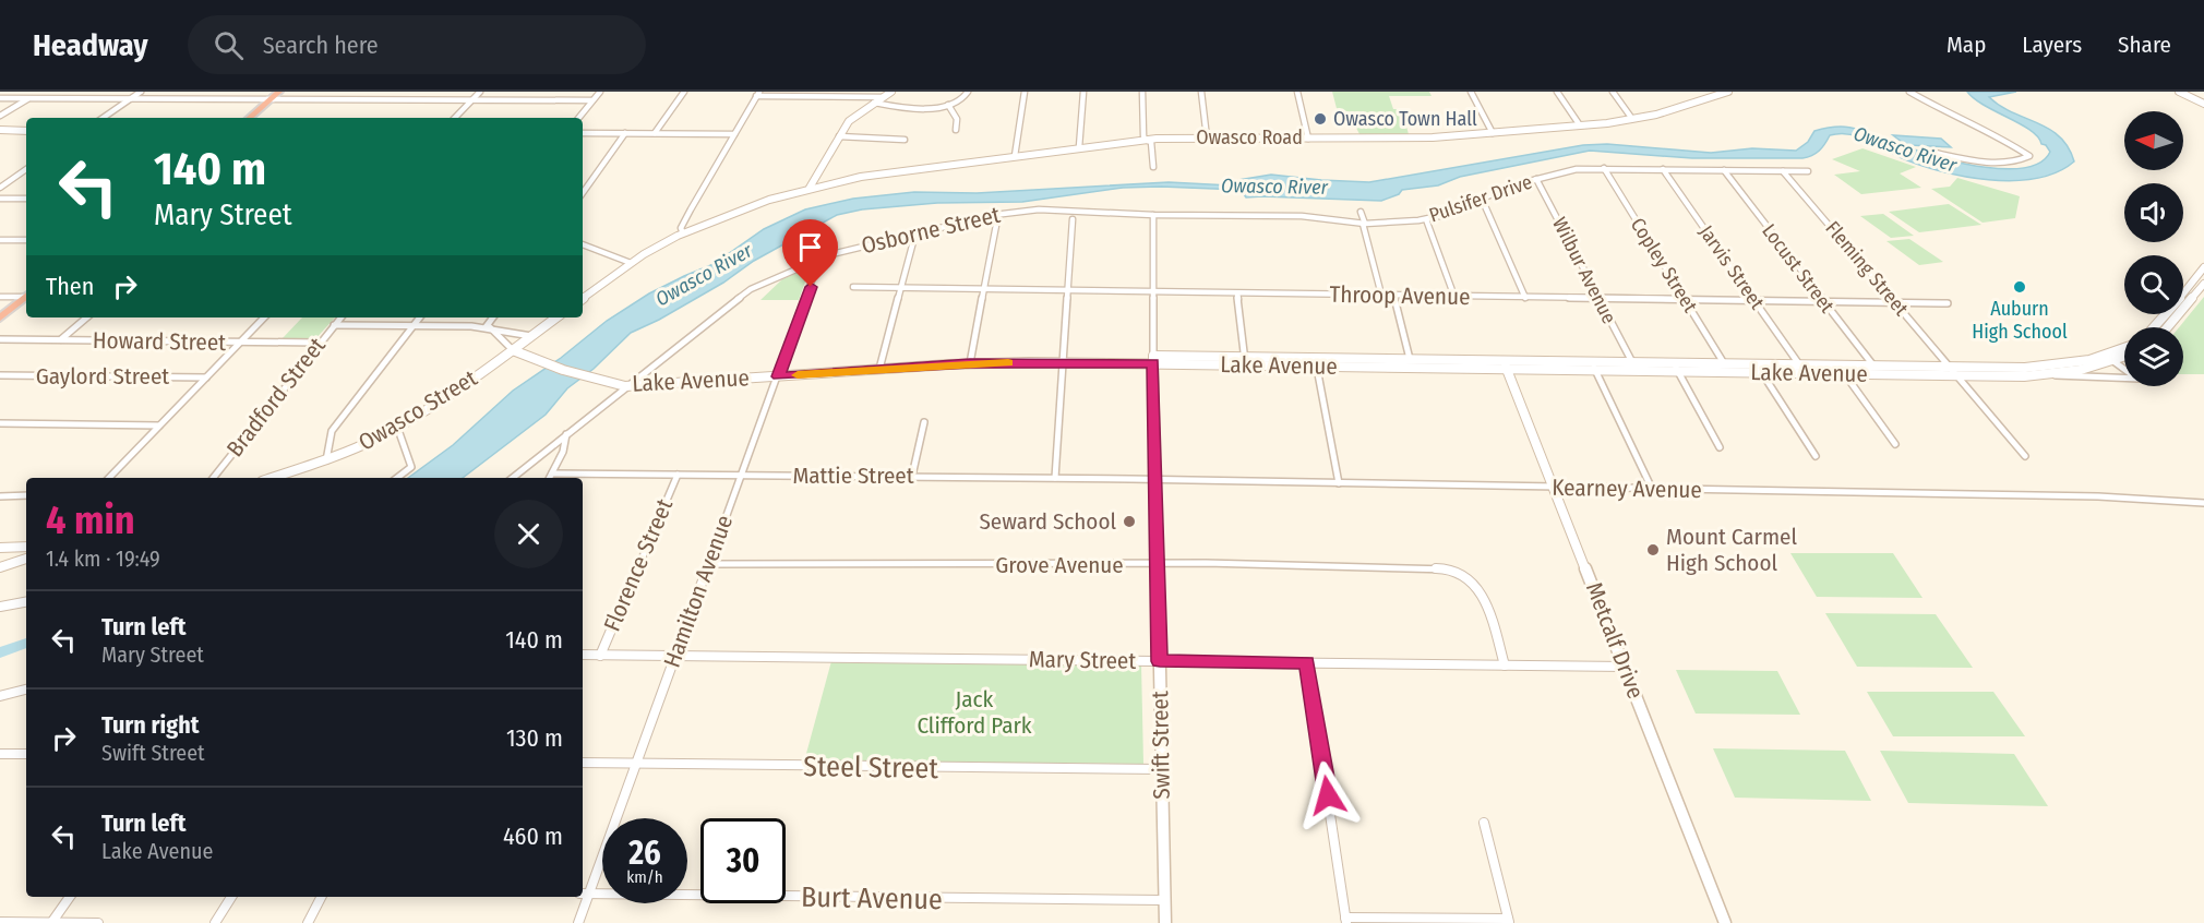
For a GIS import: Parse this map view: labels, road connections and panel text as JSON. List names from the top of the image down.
{
  "streets": {
    "main road": [
      "Owasco Road",
      "Lake Avenue",
      "Owasco Street",
      "Metcalf Drive",
      "Swift Street"
    ],
    "street": [
      "Pulsifer Drive",
      "Osborne Street",
      "Copley Street",
      "Jarvis Street",
      "Locust Street",
      "Fleming Street",
      "Wilbur Avenue",
      "Throop Avenue",
      "Howard Street",
      "Gaylord Street",
      "Bradford Street",
      "Mattie Street",
      "Kearney Avenue",
      "Florence Street",
      "Grove Avenue",
      "Hamilton Avenue",
      "Mary Street",
      "Steel Street",
      "Burt Avenue"
    ]
  },
  "crossings": [
    ["Pulsifer Drive", "Osborne Street"],
    ["Pulsifer Drive", "Copley Street"],
    ["Pulsifer Drive", "Jarvis Street"],
    ["Pulsifer Drive", "Locust Street"],
    ["Pulsifer Drive", "Fleming Street"],
    ["Pulsifer Drive", "Wilbur Avenue"],
    ["Pulsifer Drive", "Swift Street"],
    ["Osborne Street", "Lake Avenue"],
    ["Osborne Street", "Hamilton Avenue"],
    ["Copley Street", "Throop Avenue"],
    ["Copley Street", "Lake Avenue"],
    ["Jarvis Street", "Throop Avenue"],
    ["Jarvis Street", "Lake Avenue"],
    ["Locust Street", "Throop Avenue"],
    ["Locust Street", "Lake Avenue"],
    ["Fleming Street", "Throop Avenue"],
    ["Fleming Street", "Lake Avenue"],
    ["Wilbur Avenue", "Throop Avenue"],
    ["Wilbur Avenue", "Lake Avenue"],
    ["Throop Avenue", "Swift Street"],
    ["Howard Street", "Bradford Street"],
    ["Lake Avenue", "Owasco Street"],
    ["Lake Avenue", "Hamilton Avenue"],
    ["Lake Avenue", "Metcalf Drive"],
    ["Lake Avenue", "Swift Street"],
    ["Mattie Street", "Kearney Avenue"],
    ["Mattie Street", "Florence Street"],
    ["Mattie Street", "Hamilton Avenue"],
    ["Mattie Street", "Swift Street"],
    ["Kearney Avenue", "Metcalf Drive"],
    ["Kearney Avenue", "Swift Street"],
    ["Florence Street", "Mary Street"],
    ["Grove Avenue", "Hamilton Avenue"],
    ["Grove Avenue", "Mary Street"],
    ["Grove Avenue", "Swift Street"],
    ["Hamilton Avenue", "Mary Street"],
    ["Hamilton Avenue", "Steel Street"],
    ["Hamilton Avenue", "Burt Avenue"],
    ["Metcalf Drive", "Mary Street"],
    ["Mary Street", "Swift Street"],
    ["Swift Street", "Steel Street"],
    ["Swift Street", "Burt Avenue"]
  ],
  "water": ["Owasco River"],
  "parks": ["Jack Clifford Park"],
  "places": [
    "Owasco Town Hall",
    "Auburn High School",
    "Seward School",
    "Mount Carmel High School"
  ],
  "north": "left",
  "page": {
    "header": "Headway",
    "search": "Search here",
    "nav": ["Map", "Layers", "Share"],
    "turn": ["140 m", "Mary Street"],
    "then": "Then",
    "heading": ["4 min", "1.4 km · 19:49"],
    "list": [
      {
        "name": "Turn left",
        "note": "Mary Street",
        "value": "140 m"
      },
      {
        "name": "Turn right",
        "note": "Swift Street",
        "value": "130 m"
      },
      {
        "name": "Turn left",
        "note": "Lake Avenue",
        "value": "460 m"
      }
    ],
    "speed": "26 km/h",
    "limit": "30"
  }
}
